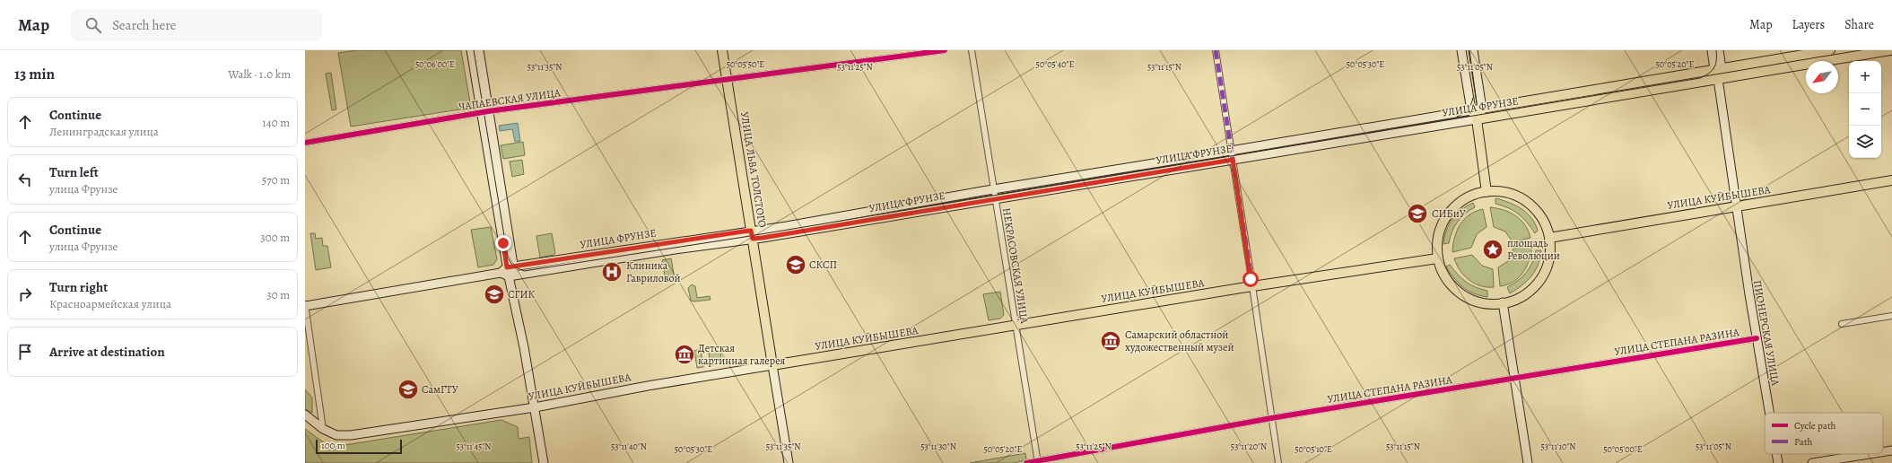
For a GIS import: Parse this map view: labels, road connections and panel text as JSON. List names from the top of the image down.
{
  "streets": {
    "main road": [
      "УЛИЦА ФРУНЗЕ",
      "УЛИЦА ЛЬВА ТОЛСТОГО",
      "УЛИЦА КУЙБЫШЕВА",
      "ПИОНЕРСКАЯ УЛИЦА"
    ],
    "street": ["ЧАПАЕВСКАЯ УЛИЦА", "НЕКРАСОВСКАЯ УЛИЦА", "УЛИЦА СТЕПАНА РАЗИНА"]
  },
  "crossings": [
    ["ЧАПАЕВСКАЯ УЛИЦА", "УЛИЦА ЛЬВА ТОЛСТОГО"],
    ["УЛИЦА ФРУНЗЕ", "УЛИЦА ЛЬВА ТОЛСТОГО"],
    ["УЛИЦА ФРУНЗЕ", "НЕКРАСОВСКАЯ УЛИЦА"],
    ["УЛИЦА ФРУНЗЕ", "ПИОНЕРСКАЯ УЛИЦА"],
    ["УЛИЦА ЛЬВА ТОЛСТОГО", "УЛИЦА КУЙБЫШЕВА"],
    ["УЛИЦА КУЙБЫШЕВА", "НЕКРАСОВСКАЯ УЛИЦА"],
    ["УЛИЦА КУЙБЫШЕВА", "ПИОНЕРСКАЯ УЛИЦА"],
    ["НЕКРАСОВСКАЯ УЛИЦА", "УЛИЦА СТЕПАНА РАЗИНА"],
    ["ПИОНЕРСКАЯ УЛИЦА", "УЛИЦА СТЕПАНА РАЗИНА"]
  ],
  "places": {
    "school or university": [
      "СИБиУ",
      "СКСП",
      "СГИК",
      "СамГТУ"
    ],
    "place": ["площадь Революции"],
    "hospital": ["Клиника Гавриловой"],
    "museum": ["Самарский областной художественный музей", "Детская картинная галерея"]
  },
  "legend": ["Cycle path", "Path"],
  "scale_bar": "100 m",
  "north": "bottom left",
  "page": {
    "header": "Map",
    "search": "Search here",
    "nav": ["Map", "Layers", "Share"],
    "heading": ["13 min", "Walk · 1.0 km"],
    "map_buttons": ["+", "−"],
    "list": [
      ["Continue", "Ленинградская улица", "140 m"],
      ["Turn left", "улица Фрунзе", "570 m"],
      ["Continue", "улица Фрунзе", "300 m"],
      ["Turn right", "Красноармейская улица", "30 m"],
      "Arrive at destination"
    ],
    "scale": "100 m"
  },
  "coordinates": [
    "50°06'00\"E",
    "50°05'50\"E",
    "50°05'40\"E",
    "50°05'30\"E",
    "50°05'20\"E",
    "53°11'35\"N",
    "53°11'25\"N",
    "53°11'15\"N",
    "53°11'05\"N",
    "53°11'45\"N",
    "53°11'40\"N",
    "53°11'30\"N",
    "53°11'20\"N",
    "53°11'10\"N",
    "50°05'10\"E",
    "50°05'00\"E"
  ]
}
